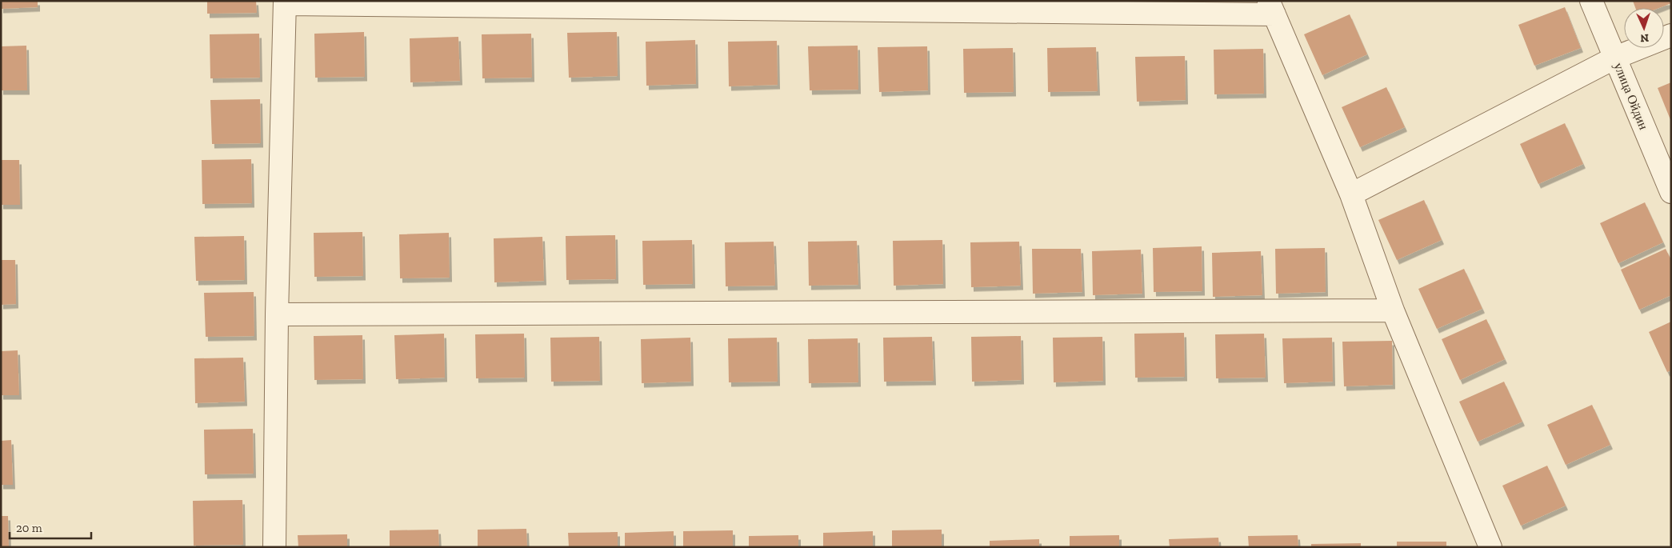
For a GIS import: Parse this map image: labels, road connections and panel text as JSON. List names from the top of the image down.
{
  "streets": {
    "street": ["улица Ойдин"]
  },
  "scale_bar": "20 m",
  "north": "bottom"
}
